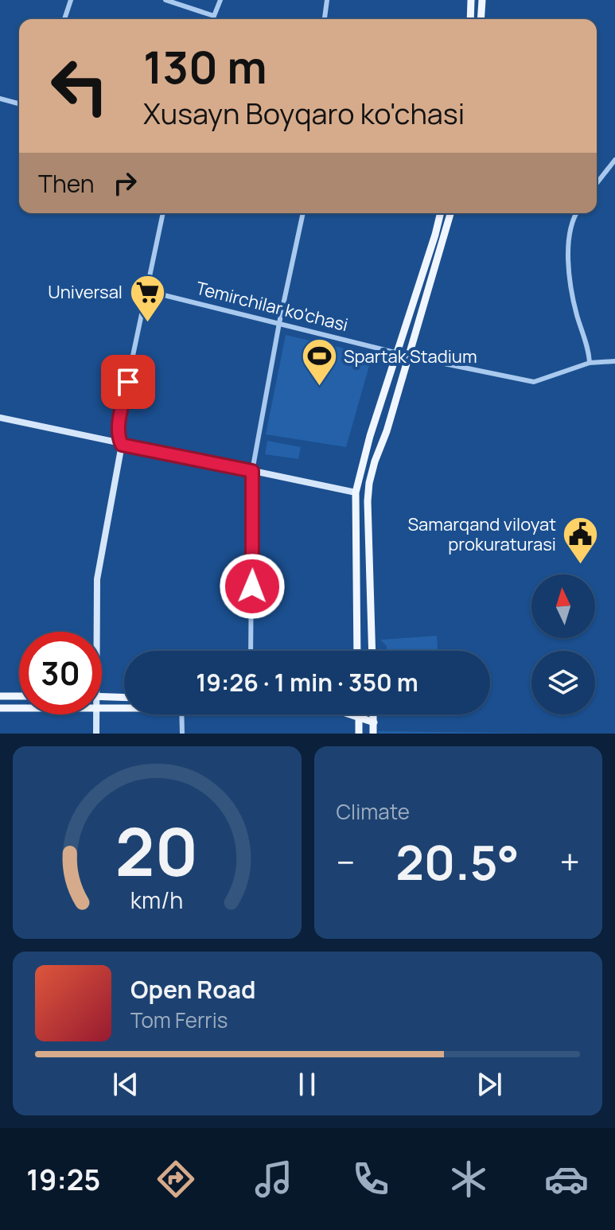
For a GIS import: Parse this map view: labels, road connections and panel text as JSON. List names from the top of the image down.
{
  "streets": {
    "street": ["Temirchilar ko'chasi"]
  },
  "places": {
    "supermarket": ["Universal"],
    "sports": ["Spartak Stadium"],
    "public building": ["Samarqand viloyat prokuraturasi"]
  },
  "north": "top",
  "page": {
    "turn": ["130 m", "Xusayn Boyqaro ko'chasi"],
    "then": "Then",
    "limit": "30",
    "trip": "19:26 · 1 min · 350 m",
    "tile": "Climate",
    "heat": ["−", "20.5°", "+"],
    "song": ["Open Road", "Tom Ferris"],
    "tabs": "19:25",
    "gauge": ["20", "km/h"]
  }
}
